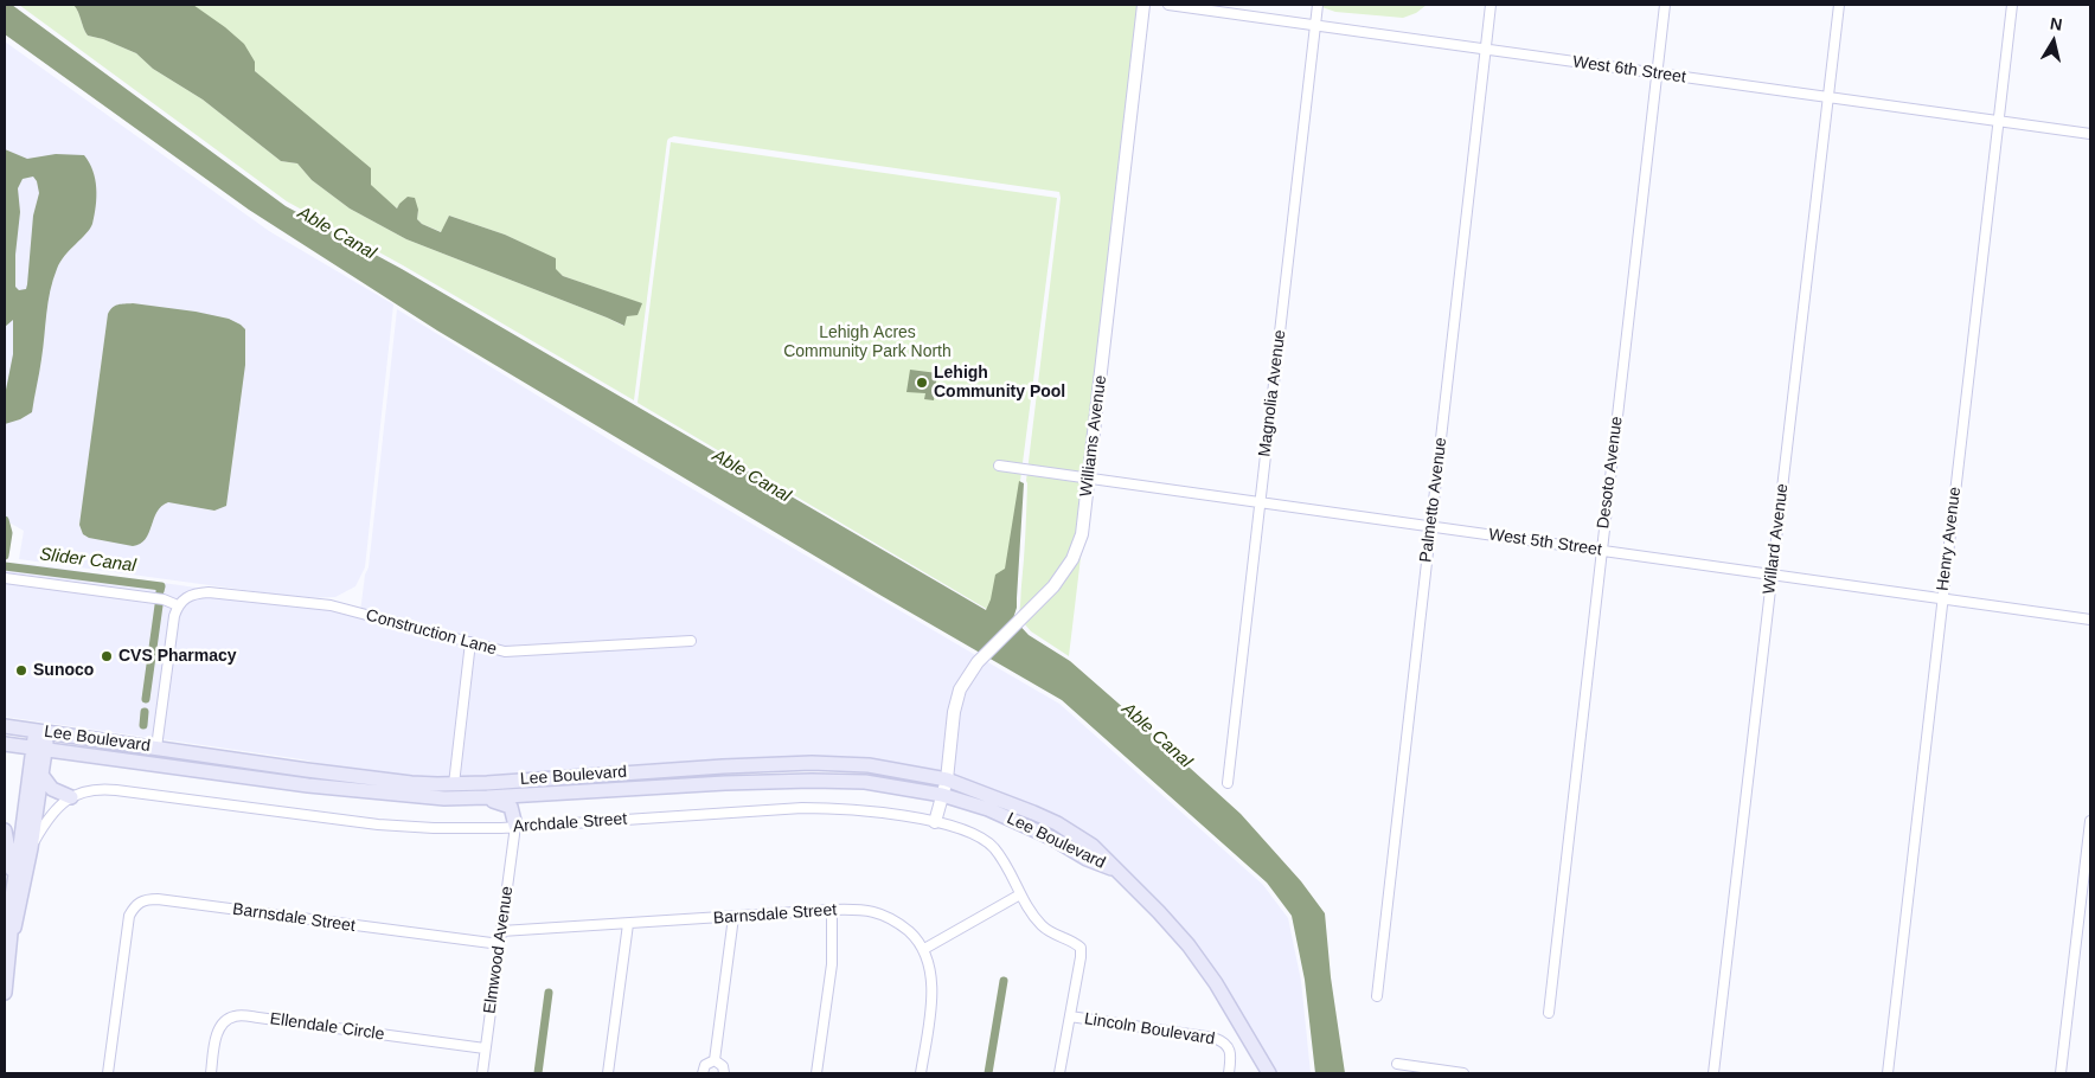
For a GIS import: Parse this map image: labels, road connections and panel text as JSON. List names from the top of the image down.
{
  "streets": {
    "main road": ["Lee Boulevard"],
    "street": [
      "West 6th Street",
      "Magnolia Avenue",
      "Williams Avenue",
      "Desoto Avenue",
      "Palmetto Avenue",
      "Willard Avenue",
      "Henry Avenue",
      "West 5th Street",
      "Construction Lane",
      "Archdale Street",
      "Barnsdale Street",
      "Elmwood Avenue",
      "Ellendale Circle",
      "Lincoln Boulevard"
    ]
  },
  "crossings": [
    ["West 6th Street", "Magnolia Avenue"],
    ["West 6th Street", "Desoto Avenue"],
    ["West 6th Street", "Palmetto Avenue"],
    ["West 6th Street", "Willard Avenue"],
    ["West 6th Street", "Henry Avenue"],
    ["Magnolia Avenue", "West 5th Street"],
    ["Williams Avenue", "West 5th Street"],
    ["Williams Avenue", "Lee Boulevard"],
    ["Williams Avenue", "Archdale Street"],
    ["Desoto Avenue", "West 5th Street"],
    ["Palmetto Avenue", "West 5th Street"],
    ["Willard Avenue", "West 5th Street"],
    ["Henry Avenue", "West 5th Street"],
    ["Archdale Street", "Elmwood Avenue"],
    ["Archdale Street", "Lincoln Boulevard"],
    ["Barnsdale Street", "Elmwood Avenue"],
    ["Elmwood Avenue", "Ellendale Circle"]
  ],
  "water": ["Able Canal", "Slider Canal"],
  "parks": ["Lehigh Acres Community Park North"],
  "places": ["Lehigh Community Pool", "CVS Pharmacy", "Sunoco"],
  "north": "top"
}
